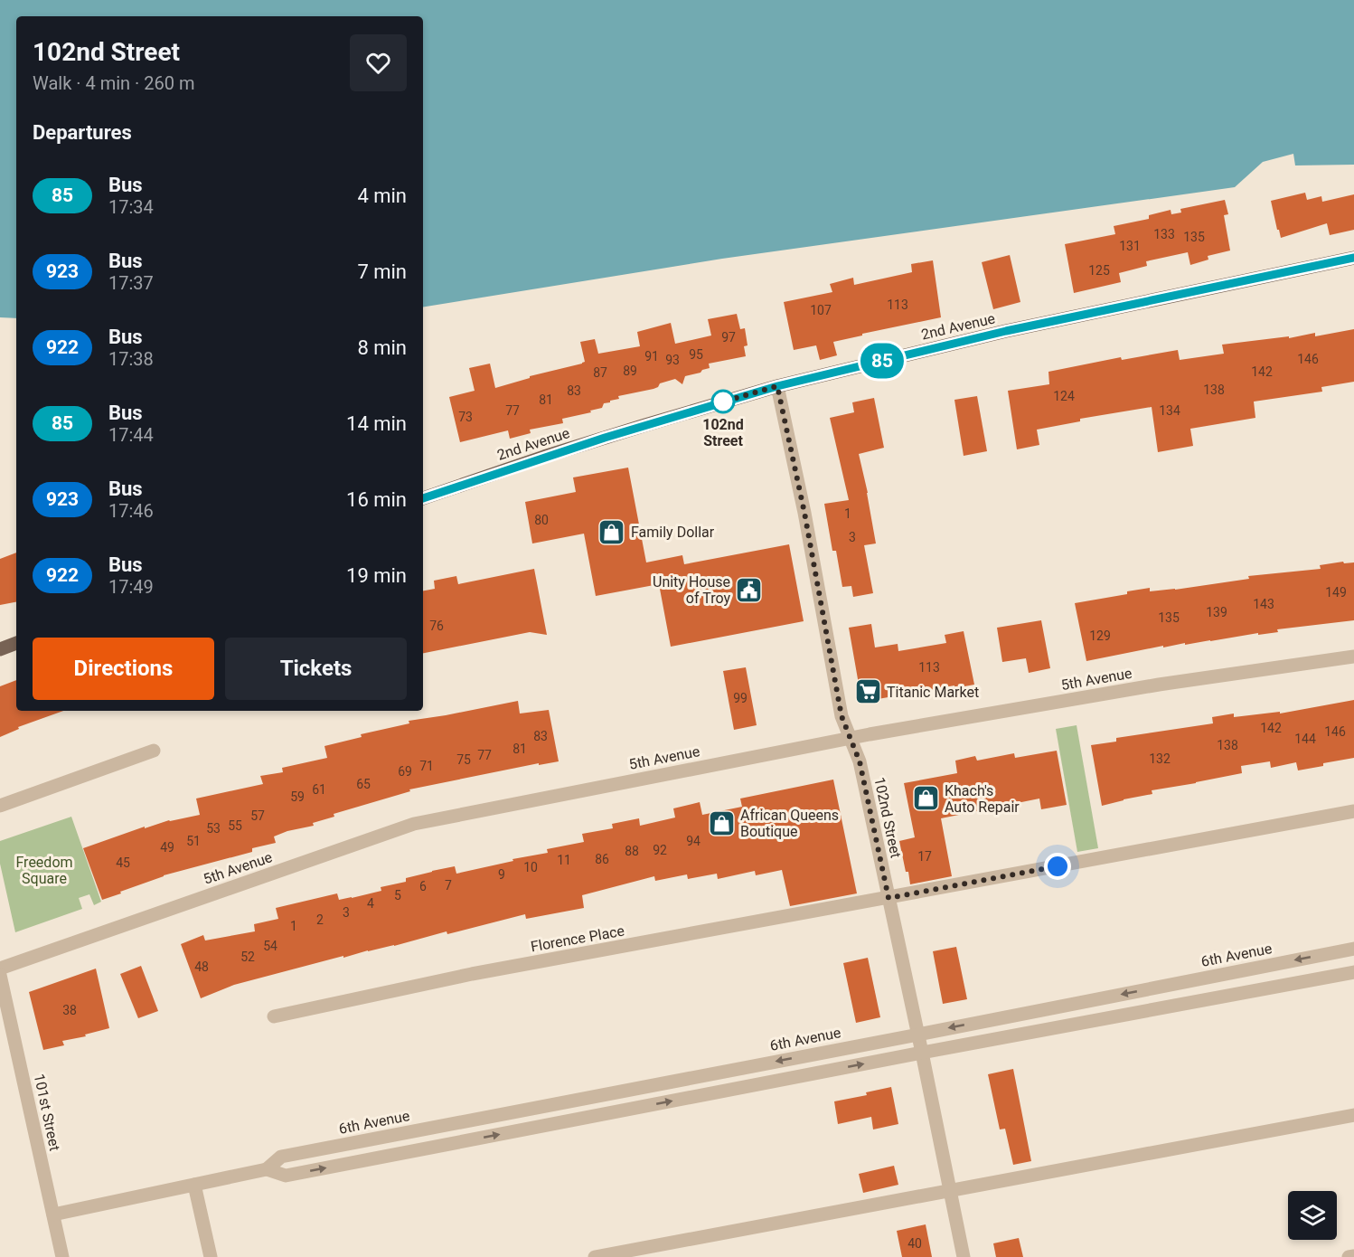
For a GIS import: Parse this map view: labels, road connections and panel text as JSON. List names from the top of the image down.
{
  "streets": {
    "main road": ["2nd Avenue"],
    "street": [
      "5th Avenue",
      "102nd Street",
      "Florence Place",
      "6th Avenue",
      "101st Street"
    ]
  },
  "crossings": [
    ["2nd Avenue", "102nd Street"],
    ["5th Avenue", "102nd Street"],
    ["102nd Street", "Florence Place"],
    ["102nd Street", "6th Avenue"],
    ["6th Avenue", "101st Street"]
  ],
  "parks": ["Freedom Square"],
  "places": {
    "other": ["102nd Street"],
    "shop": ["Family Dollar", "Khach's Auto Repair", "African Queens Boutique"],
    "public building": ["Unity House of Troy"],
    "supermarket": ["Titanic Market"]
  },
  "lines": ["bus line 85"],
  "house_numbers": [
    "133",
    "135",
    "131",
    "125",
    "113",
    "107",
    "97",
    "95",
    "91",
    "146",
    "93",
    "89",
    "142",
    "87",
    "138",
    "83",
    "124",
    "81",
    "77",
    "134",
    "73",
    "1",
    "80",
    "3",
    "149",
    "143",
    "139",
    "135",
    "76",
    "129",
    "113",
    "99",
    "142",
    "146",
    "83",
    "144",
    "138",
    "81",
    "77",
    "132",
    "75",
    "71",
    "69",
    "65",
    "61",
    "59",
    "57",
    "55",
    "53",
    "51",
    "94",
    "49",
    "92",
    "88",
    "17",
    "86",
    "11",
    "45",
    "10",
    "9",
    "7",
    "6",
    "5",
    "4",
    "3",
    "2",
    "1",
    "54",
    "52",
    "48",
    "38",
    "40"
  ],
  "page": {
    "on_map": "85",
    "heading": [
      ["102nd Street", "Walk · 4 min · 260 m"],
      "Departures"
    ],
    "list": [
      {
        "mark": "85",
        "name": "Bus",
        "note": "17:34",
        "value": "4 min"
      },
      {
        "mark": "923",
        "name": "Bus",
        "note": "17:37",
        "value": "7 min"
      },
      {
        "mark": "922",
        "name": "Bus",
        "note": "17:38",
        "value": "8 min"
      },
      {
        "mark": "85",
        "name": "Bus",
        "note": "17:44",
        "value": "14 min"
      },
      {
        "mark": "923",
        "name": "Bus",
        "note": "17:46",
        "value": "16 min"
      },
      {
        "mark": "922",
        "name": "Bus",
        "note": "17:49",
        "value": "19 min"
      }
    ],
    "buttons": ["Directions", "Tickets"]
  }
}
